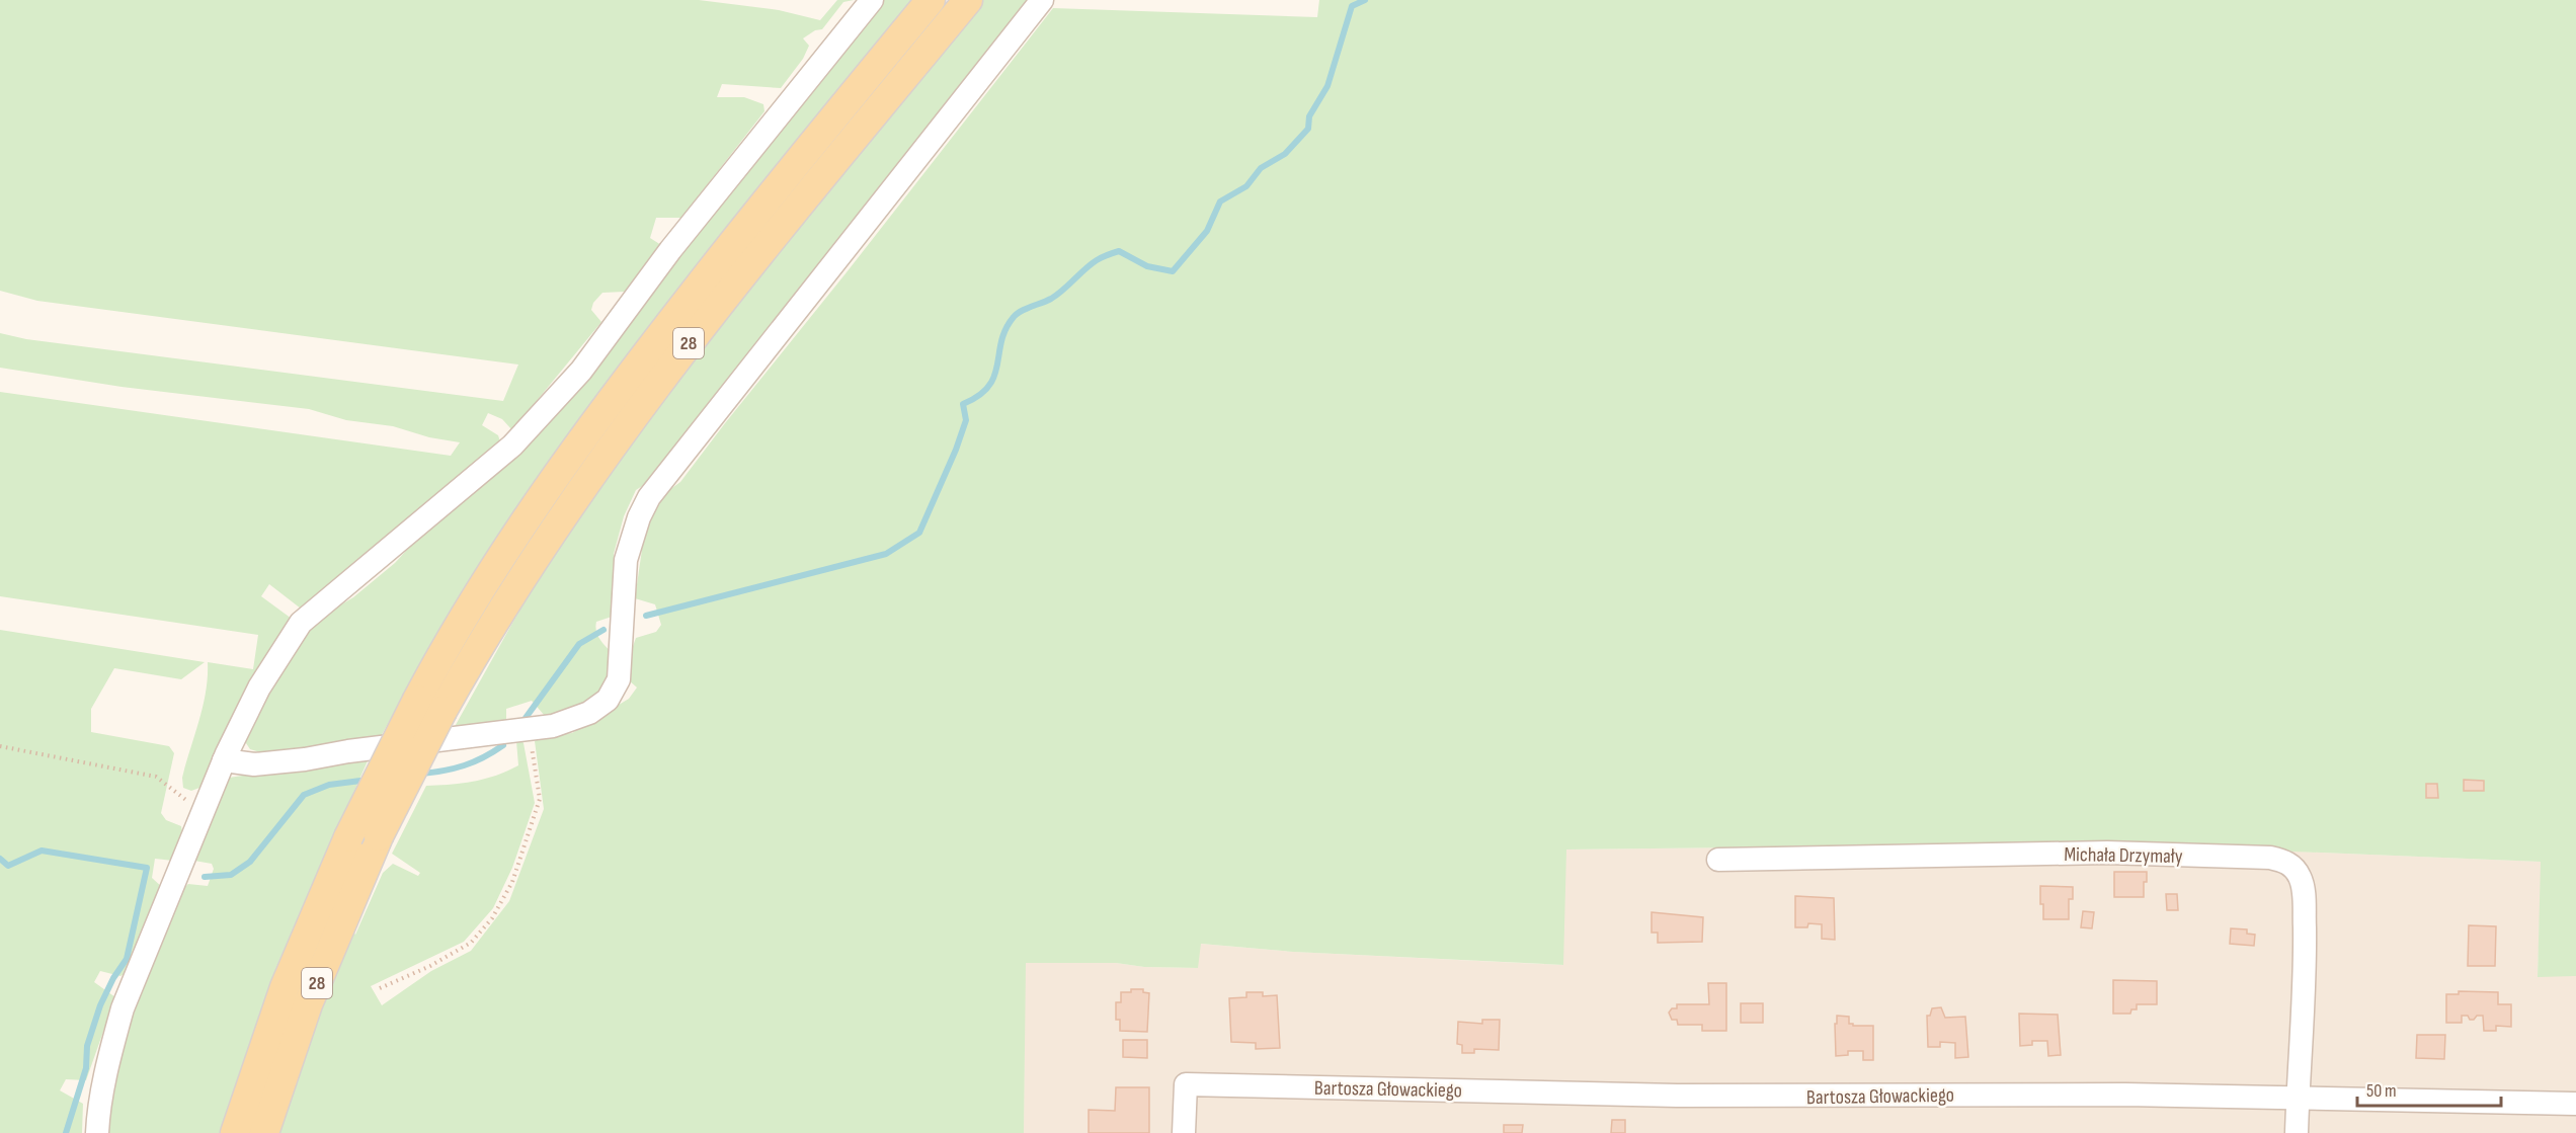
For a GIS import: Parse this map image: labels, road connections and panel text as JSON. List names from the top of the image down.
{
  "streets": {
    "main road": ["28"],
    "street": ["Michała Drzymały", "Bartosza Głowackiego"]
  },
  "crossings": [
    ["Michała Drzymały", "Bartosza Głowackiego"]
  ],
  "scale_bar": "50 m"
}
